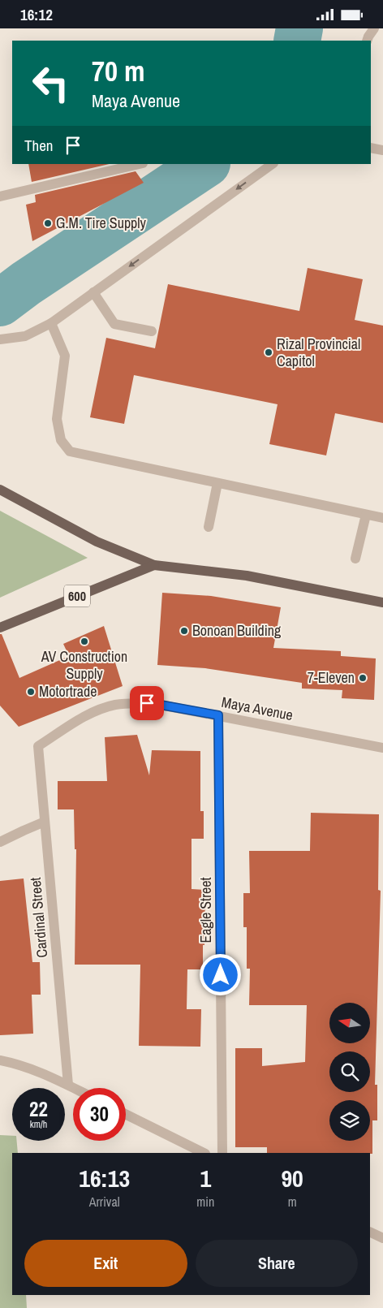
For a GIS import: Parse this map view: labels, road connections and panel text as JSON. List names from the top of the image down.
{
  "streets": {
    "main road": ["600"],
    "street": ["Maya Avenue", "Eagle Street", "Cardinal Street"]
  },
  "crossings": [
    ["Maya Avenue", "Eagle Street"],
    ["Maya Avenue", "Cardinal Street"]
  ],
  "places": [
    "G.M. Tire Supply",
    "Rizal Provincial Capitol",
    "Bonoan Building",
    "AV Construction Supply",
    "7-Eleven",
    "Motortrade"
  ],
  "north": "left",
  "page": {
    "status": "16:12",
    "turn": ["70 m", "Maya Avenue"],
    "then": "Then",
    "speed": "22 km/h",
    "limit": "30",
    "eta": [
      "16:13",
      "Arrival",
      "1",
      "min",
      "90",
      "m"
    ],
    "buttons": ["Exit", "Share"]
  }
}
